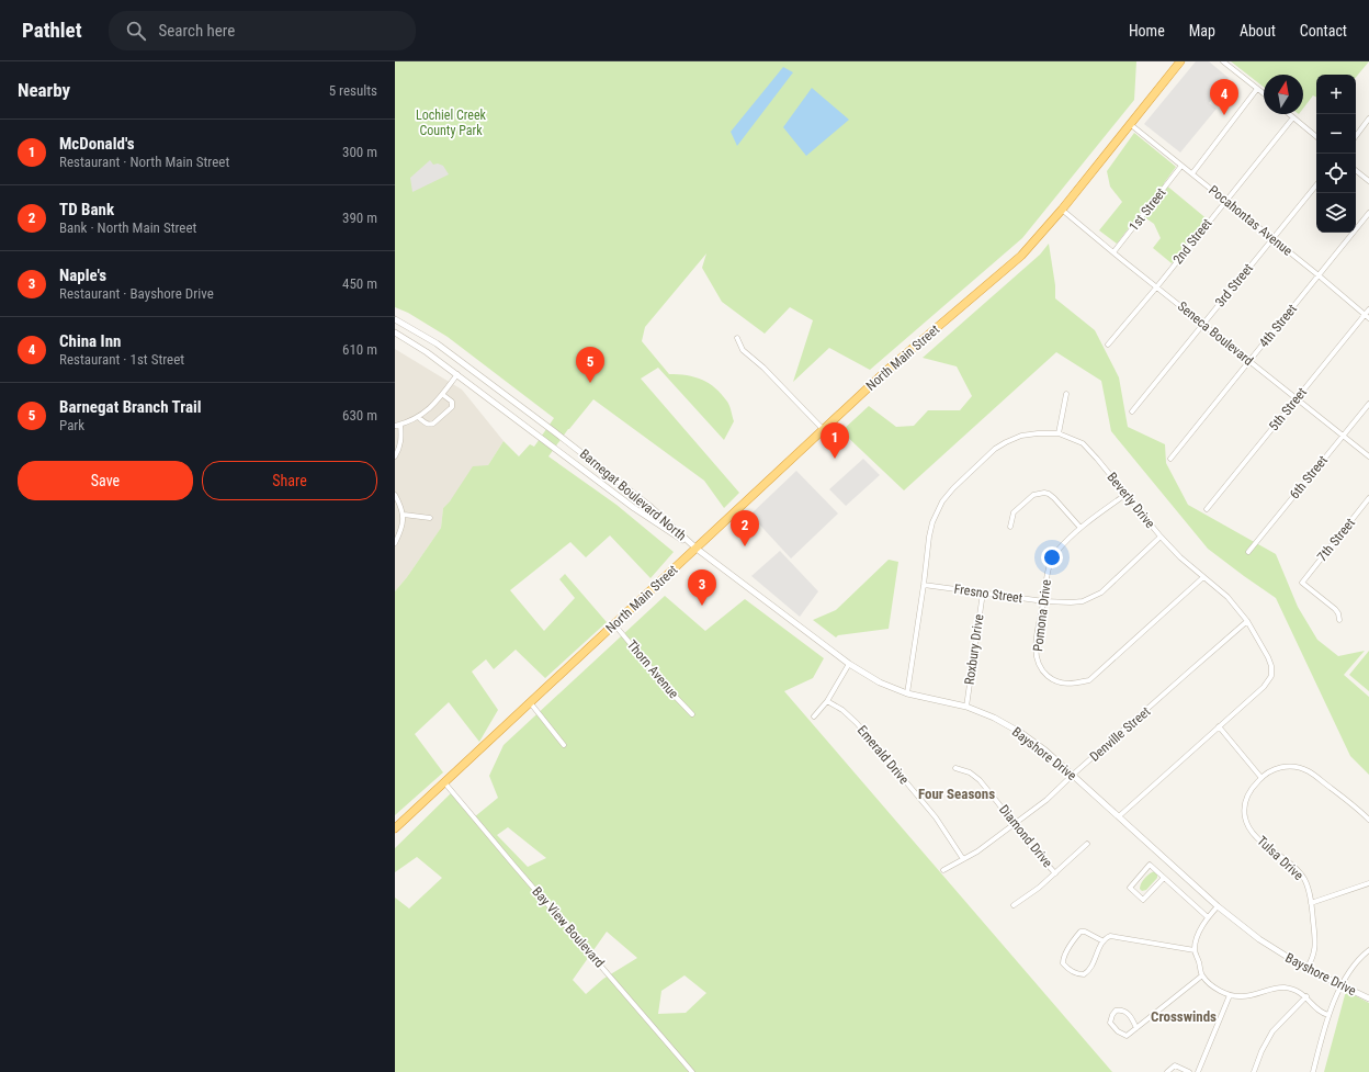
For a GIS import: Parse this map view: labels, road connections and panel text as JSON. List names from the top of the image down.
{
  "streets": {
    "highway": ["North Main Street"],
    "street": [
      "1st Street",
      "Pocahontas Avenue",
      "2nd Street",
      "3rd Street",
      "4th Street",
      "Seneca Boulevard",
      "5th Street",
      "6th Street",
      "Barnegat Boulevard North",
      "Beverly Drive",
      "7th Street",
      "Fresno Street",
      "Pomona Drive",
      "Roxbury Drive",
      "Thorn Avenue",
      "Denville Street",
      "Bayshore Drive",
      "Emerald Drive",
      "Diamond Drive",
      "Tulsa Drive",
      "Bay View Boulevard"
    ]
  },
  "crossings": [
    ["1st Street", "Pocahontas Avenue"],
    ["1st Street", "Seneca Boulevard"],
    ["Pocahontas Avenue", "2nd Street"],
    ["Pocahontas Avenue", "3rd Street"],
    ["Pocahontas Avenue", "4th Street"],
    ["Pocahontas Avenue", "North Main Street"],
    ["Pocahontas Avenue", "5th Street"],
    ["2nd Street", "Seneca Boulevard"],
    ["3rd Street", "Seneca Boulevard"],
    ["4th Street", "Seneca Boulevard"],
    ["Seneca Boulevard", "North Main Street"],
    ["Seneca Boulevard", "5th Street"],
    ["Seneca Boulevard", "6th Street"],
    ["North Main Street", "Barnegat Boulevard North"],
    ["North Main Street", "Thorn Avenue"],
    ["North Main Street", "Bayshore Drive"],
    ["North Main Street", "Bay View Boulevard"],
    ["Barnegat Boulevard North", "Bayshore Drive"],
    ["Beverly Drive", "Fresno Street"],
    ["Beverly Drive", "Pomona Drive"],
    ["Beverly Drive", "Denville Street"],
    ["Beverly Drive", "Bayshore Drive"],
    ["Fresno Street", "Pomona Drive"],
    ["Fresno Street", "Roxbury Drive"],
    ["Roxbury Drive", "Bayshore Drive"],
    ["Denville Street", "Bayshore Drive"],
    ["Denville Street", "Emerald Drive"],
    ["Denville Street", "Diamond Drive"],
    ["Bayshore Drive", "Tulsa Drive"]
  ],
  "districts": ["Four Seasons", "Crosswinds"],
  "parks": ["Lochiel Creek County Park"],
  "north": "top",
  "page": {
    "header": "Pathlet",
    "search": "Search here",
    "nav": [
      "Home",
      "Map",
      "About",
      "Contact"
    ],
    "heading": ["Nearby", "5 results"],
    "map_buttons": ["+", "−"],
    "pins": [
      "4",
      "5",
      "1",
      "2",
      "3"
    ],
    "list": [
      {
        "mark": "1",
        "name": "McDonald's",
        "note": "Restaurant · North Main Street",
        "value": "300 m"
      },
      {
        "mark": "2",
        "name": "TD Bank",
        "note": "Bank · North Main Street",
        "value": "390 m"
      },
      {
        "mark": "3",
        "name": "Naple's",
        "note": "Restaurant · Bayshore Drive",
        "value": "450 m"
      },
      {
        "mark": "4",
        "name": "China Inn",
        "note": "Restaurant · 1st Street",
        "value": "610 m"
      },
      {
        "mark": "5",
        "name": "Barnegat Branch Trail",
        "note": "Park",
        "value": "630 m"
      }
    ],
    "buttons": ["Save", "Share"]
  }
}
